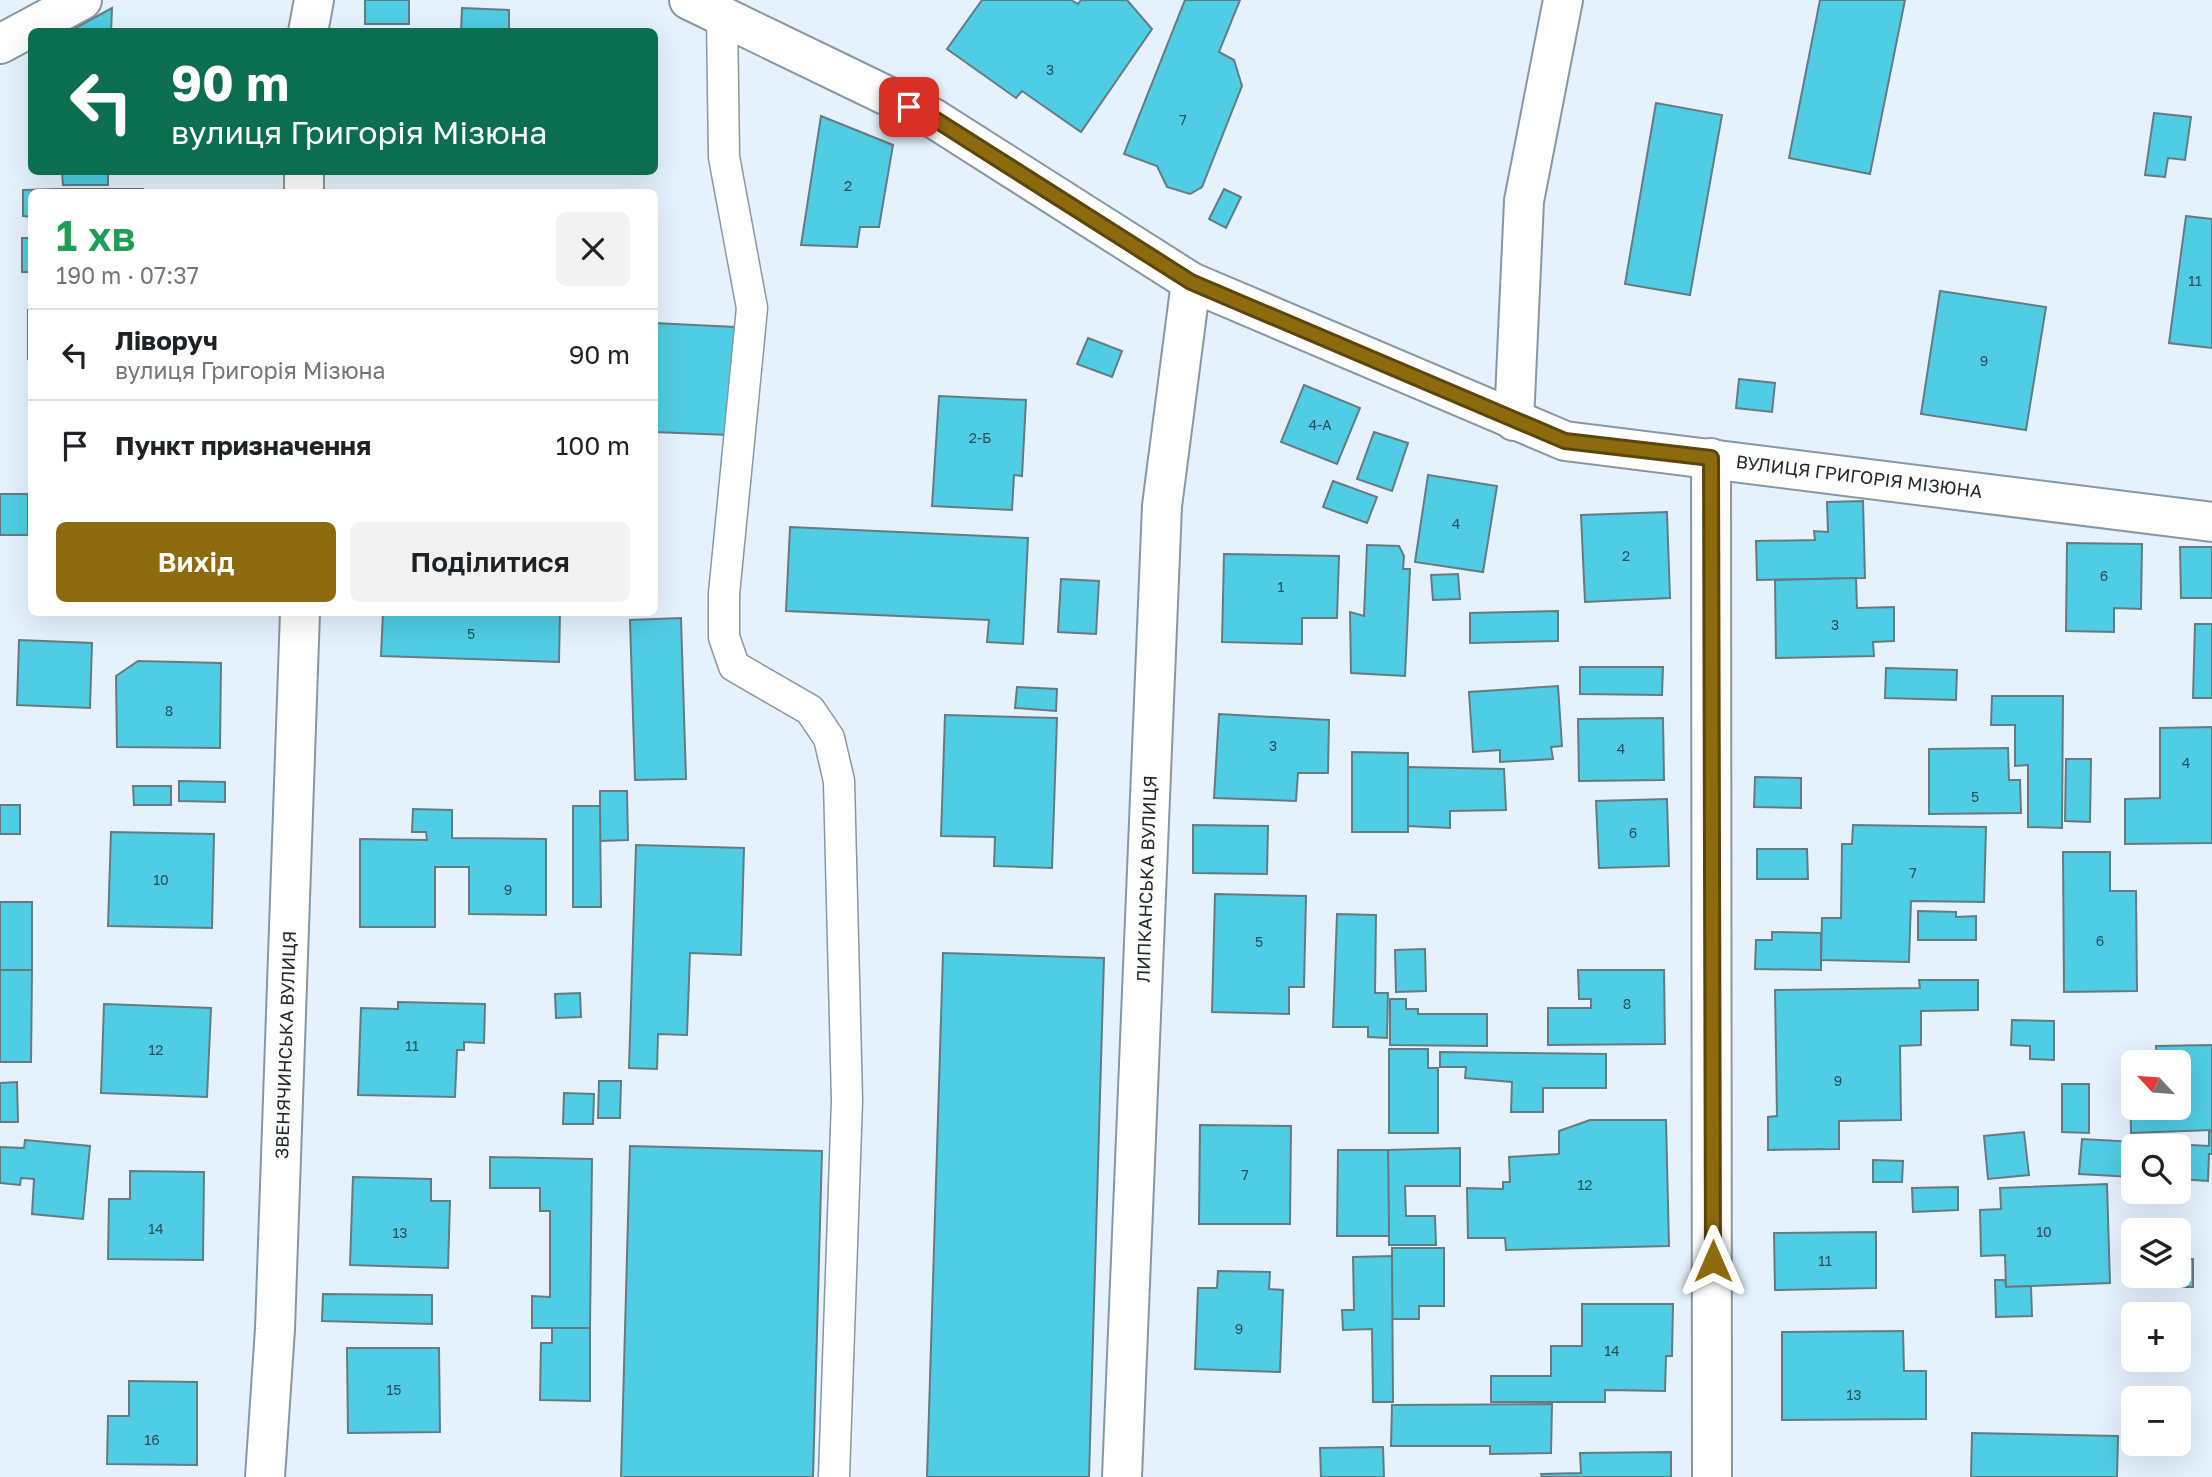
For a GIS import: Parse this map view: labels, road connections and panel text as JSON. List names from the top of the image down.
{
  "streets": {
    "street": ["ВУЛИЦЯ ГРИГОРІЯ МІЗЮНА", "ЛИПКАНСЬКА ВУЛИЦЯ", "ЗВЕНЯЧИНСЬКА ВУЛИЦЯ"]
  },
  "crossings": [
    ["ВУЛИЦЯ ГРИГОРІЯ МІЗЮНА", "ЛИПКАНСЬКА ВУЛИЦЯ"]
  ],
  "house_numbers": [
    "3",
    "7",
    "2",
    "11",
    "9",
    "4-А",
    "2-Б",
    "4",
    "2",
    "6",
    "1",
    "3",
    "5",
    "8",
    "3",
    "4",
    "4",
    "5",
    "6",
    "7",
    "10",
    "9",
    "6",
    "5",
    "8",
    "11",
    "12",
    "9",
    "7",
    "12",
    "14",
    "10",
    "13",
    "11",
    "9",
    "14",
    "15",
    "13",
    "16"
  ],
  "north": "top left",
  "page": {
    "turn": ["90 m", "вулиця Григорія Мізюна"],
    "heading": ["1 хв", "190 m · 07:37"],
    "list": [
      {
        "name": "Ліворуч",
        "note": "вулиця Григорія Мізюна",
        "value": "90 m"
      },
      {
        "name": "Пункт призначення",
        "value": "100 m"
      }
    ],
    "buttons": ["Вихід", "Поділитися"],
    "map_buttons": ["+", "−"]
  }
}
